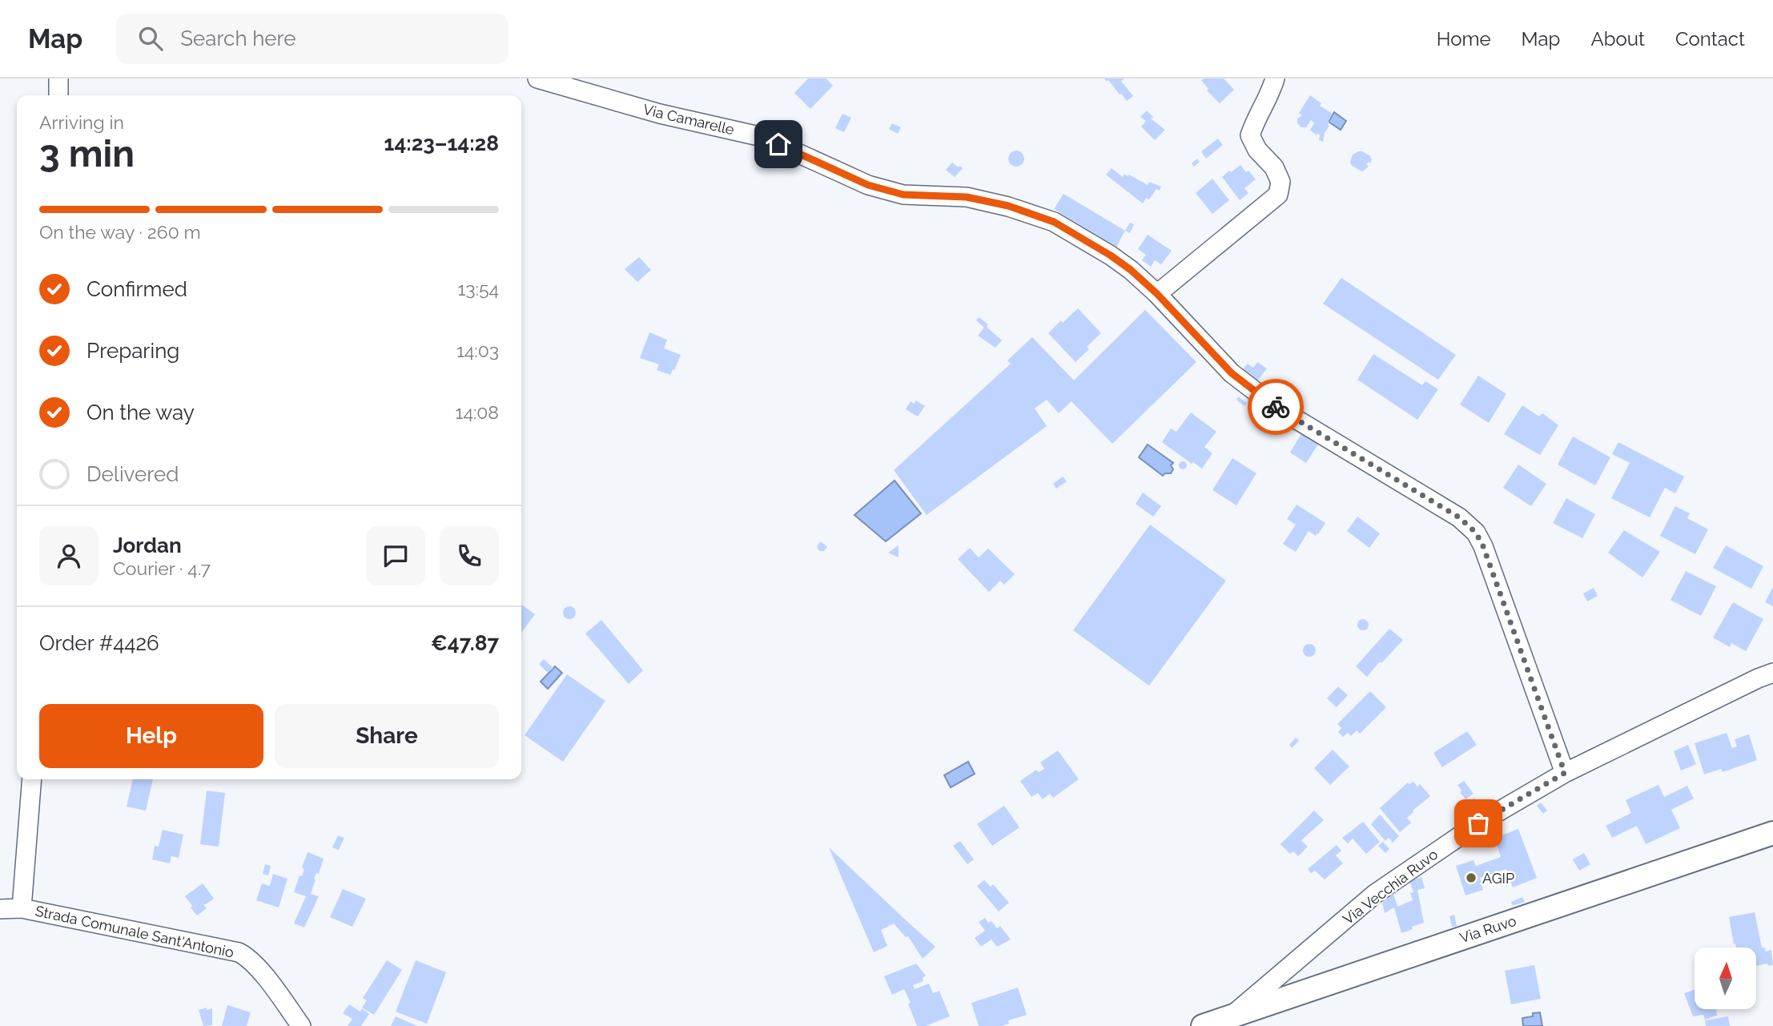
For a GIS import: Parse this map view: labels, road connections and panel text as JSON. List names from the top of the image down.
{
  "streets": {
    "main road": ["Via Ruvo"],
    "street": ["Via Camarelle", "Via Vecchia Ruvo", "Strada Comunale Sant'Antonio"]
  },
  "crossings": [
    ["Via Camarelle", "Via Vecchia Ruvo"],
    ["Via Vecchia Ruvo", "Via Ruvo"]
  ],
  "places": ["AGIP"],
  "north": "top",
  "page": {
    "header": "Map",
    "search": "Search here",
    "nav": [
      "Home",
      "Map",
      "About",
      "Contact"
    ],
    "heading": ["3 min", "Arriving in", "14:23–14:28"],
    "panel": [
      "Jordan",
      "Courier · 4.7",
      "Order #4426",
      "€47.87"
    ],
    "bar": "On the way · 260 m",
    "list": [
      ["Confirmed", "13:54"],
      ["Preparing", "14:03"],
      ["On the way", "14:08"],
      "Delivered"
    ],
    "buttons": ["Help", "Share"]
  }
}
